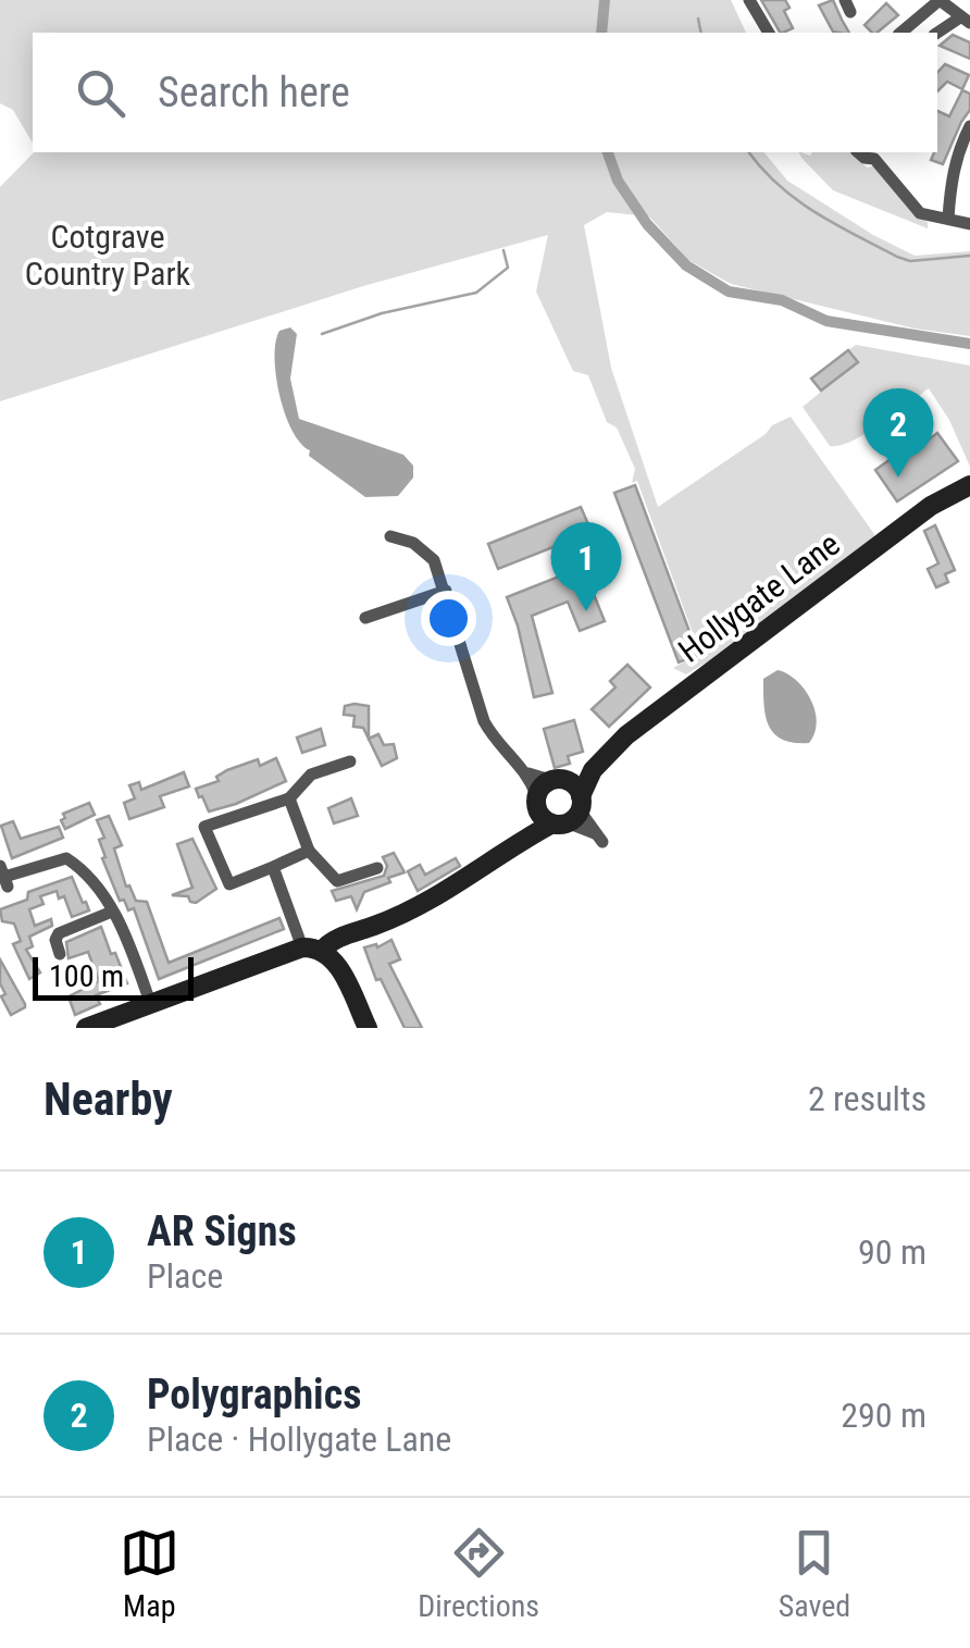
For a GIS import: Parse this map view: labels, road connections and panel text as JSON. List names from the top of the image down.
{
  "streets": {
    "street": ["Hollygate Lane"]
  },
  "parks": ["Cotgrave Country Park"],
  "scale_bar": "100 m",
  "page": {
    "search": "Search here",
    "pins": ["2", "1"],
    "scale": "100 m",
    "heading": ["Nearby", "2 results"],
    "list": [
      {
        "mark": "1",
        "name": "AR Signs",
        "note": "Place",
        "value": "90 m"
      },
      {
        "mark": "2",
        "name": "Polygraphics",
        "note": "Place · Hollygate Lane",
        "value": "290 m"
      }
    ],
    "nav": ["Map", "Directions", "Saved"]
  }
}
